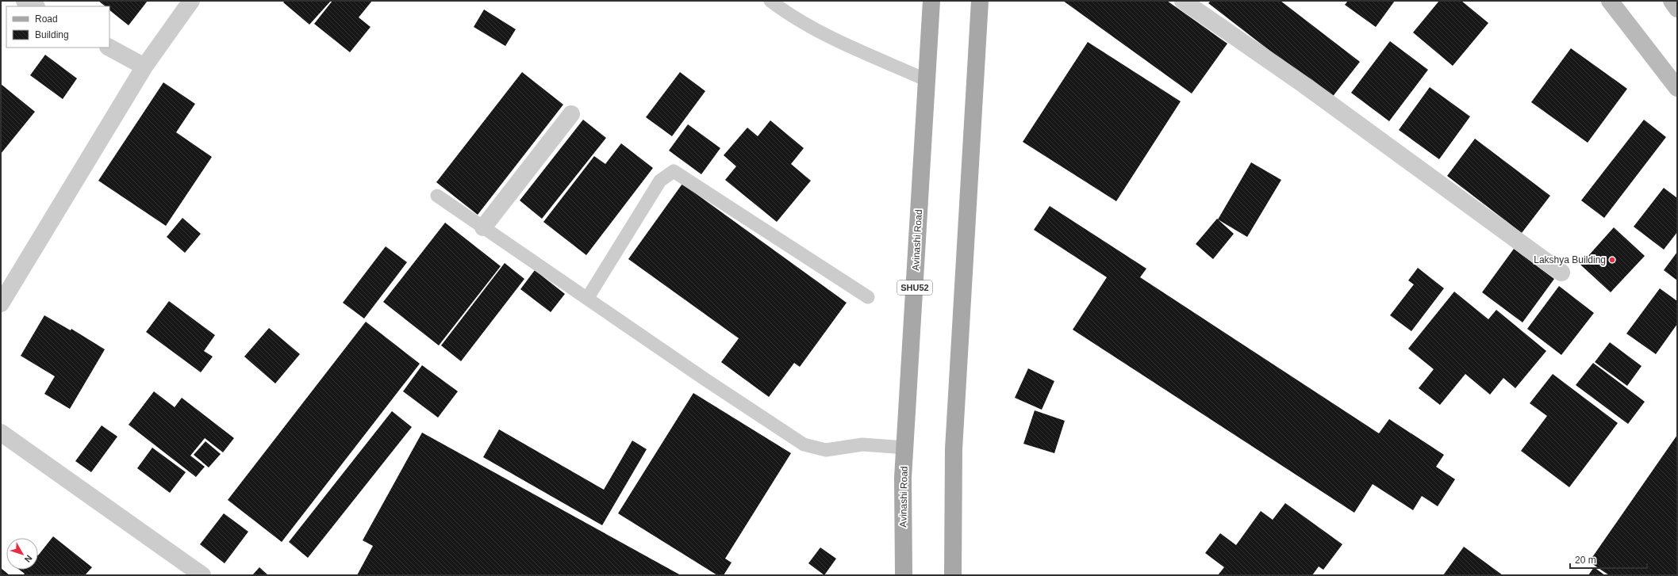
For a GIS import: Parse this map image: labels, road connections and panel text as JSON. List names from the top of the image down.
{
  "streets": {
    "main road": ["Avinashi Road", "SHU52"]
  },
  "places": ["Lakshya Building"],
  "legend": ["Road", "Building"],
  "scale_bar": "20 m",
  "north": "bottom right"
}
